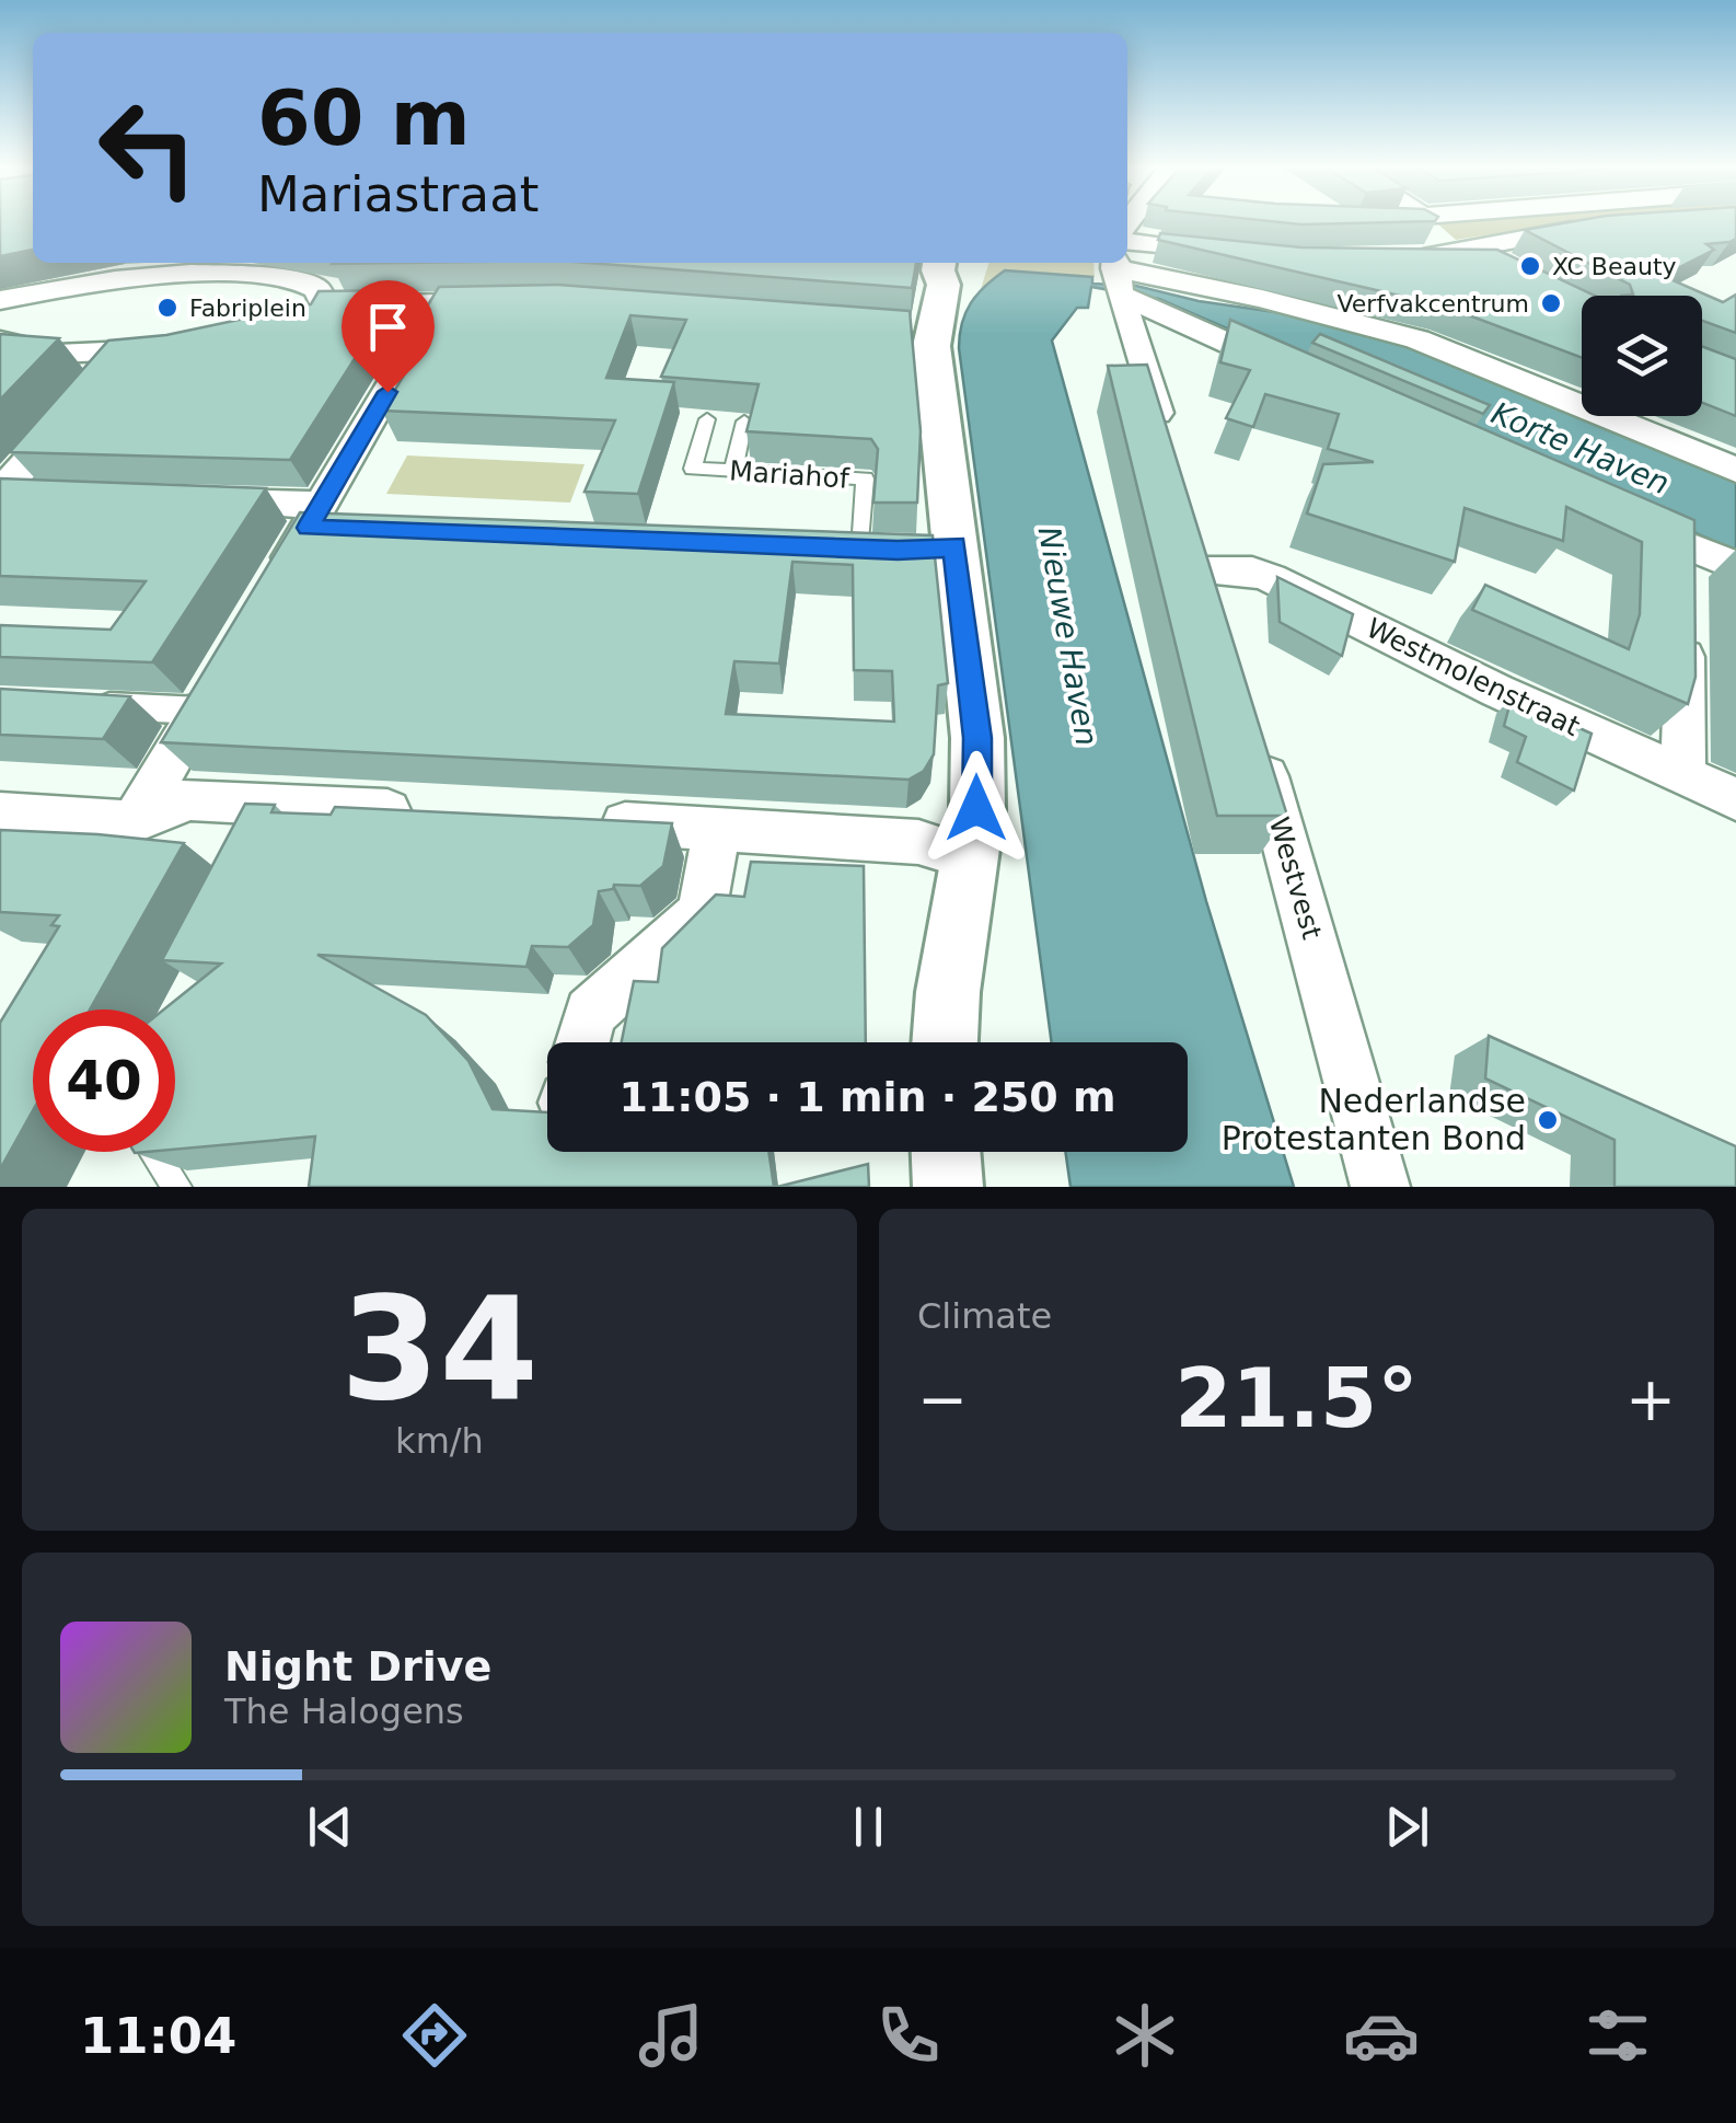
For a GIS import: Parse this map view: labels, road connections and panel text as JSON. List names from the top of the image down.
{
  "streets": {
    "street": ["Westmolenstraat", "Westvest"],
    "lane": ["Mariahof"]
  },
  "water": ["Korte Haven", "Nieuwe Haven"],
  "places": [
    "XC Beauty",
    "Verfvakcentrum",
    "Fabriplein",
    "Nederlandse Protestanten Bond"
  ],
  "page": {
    "turn": ["60 m", "Mariastraat"],
    "limit": "40",
    "trip": "11:05 · 1 min · 250 m",
    "tile": [
      ["34", "km/h"],
      "Climate"
    ],
    "heat": ["−", "21.5°", "+"],
    "song": ["Night Drive", "The Halogens"],
    "tabs": "11:04"
  }
}
